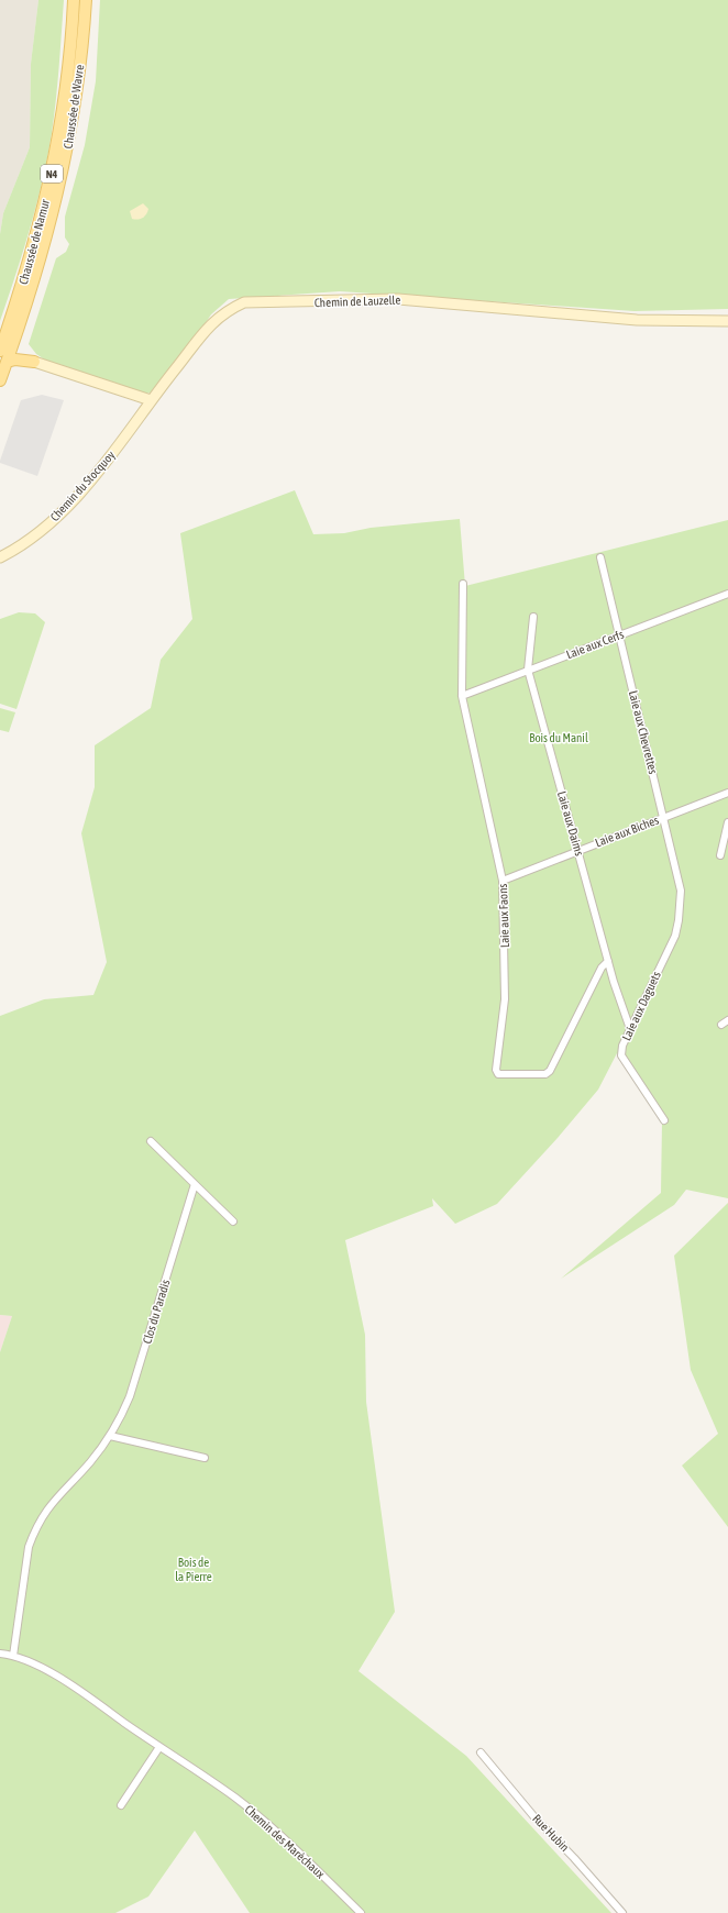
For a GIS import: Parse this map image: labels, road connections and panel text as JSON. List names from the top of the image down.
{
  "streets": {
    "main road": ["Chaussée de Wavre", "N4", "Chaussée de Namur"],
    "street": [
      "Chemin de Lauzelle",
      "Chemin du Stocquoy",
      "Laie aux Cerfs",
      "Laie aux Chevrettes",
      "Laie aux Daims",
      "Laie aux Biches",
      "Laie aux Faons",
      "Laie aux Daguets",
      "Clos du Paradis",
      "Rue Hubin",
      "Chemin des Maréchaux"
    ]
  },
  "crossings": [
    ["Chaussée de Wavre", "Chaussée de Namur"],
    ["Chemin de Lauzelle", "Chemin du Stocquoy"],
    ["Laie aux Cerfs", "Laie aux Chevrettes"],
    ["Laie aux Cerfs", "Laie aux Daims"],
    ["Laie aux Cerfs", "Laie aux Faons"],
    ["Laie aux Chevrettes", "Laie aux Biches"],
    ["Laie aux Chevrettes", "Laie aux Daguets"],
    ["Laie aux Daims", "Laie aux Biches"],
    ["Laie aux Daims", "Laie aux Faons"],
    ["Laie aux Daims", "Laie aux Daguets"],
    ["Laie aux Biches", "Laie aux Faons"],
    ["Clos du Paradis", "Chemin des Maréchaux"]
  ],
  "parks": ["Bois du Manil", "Bois de la Pierre"]
}
